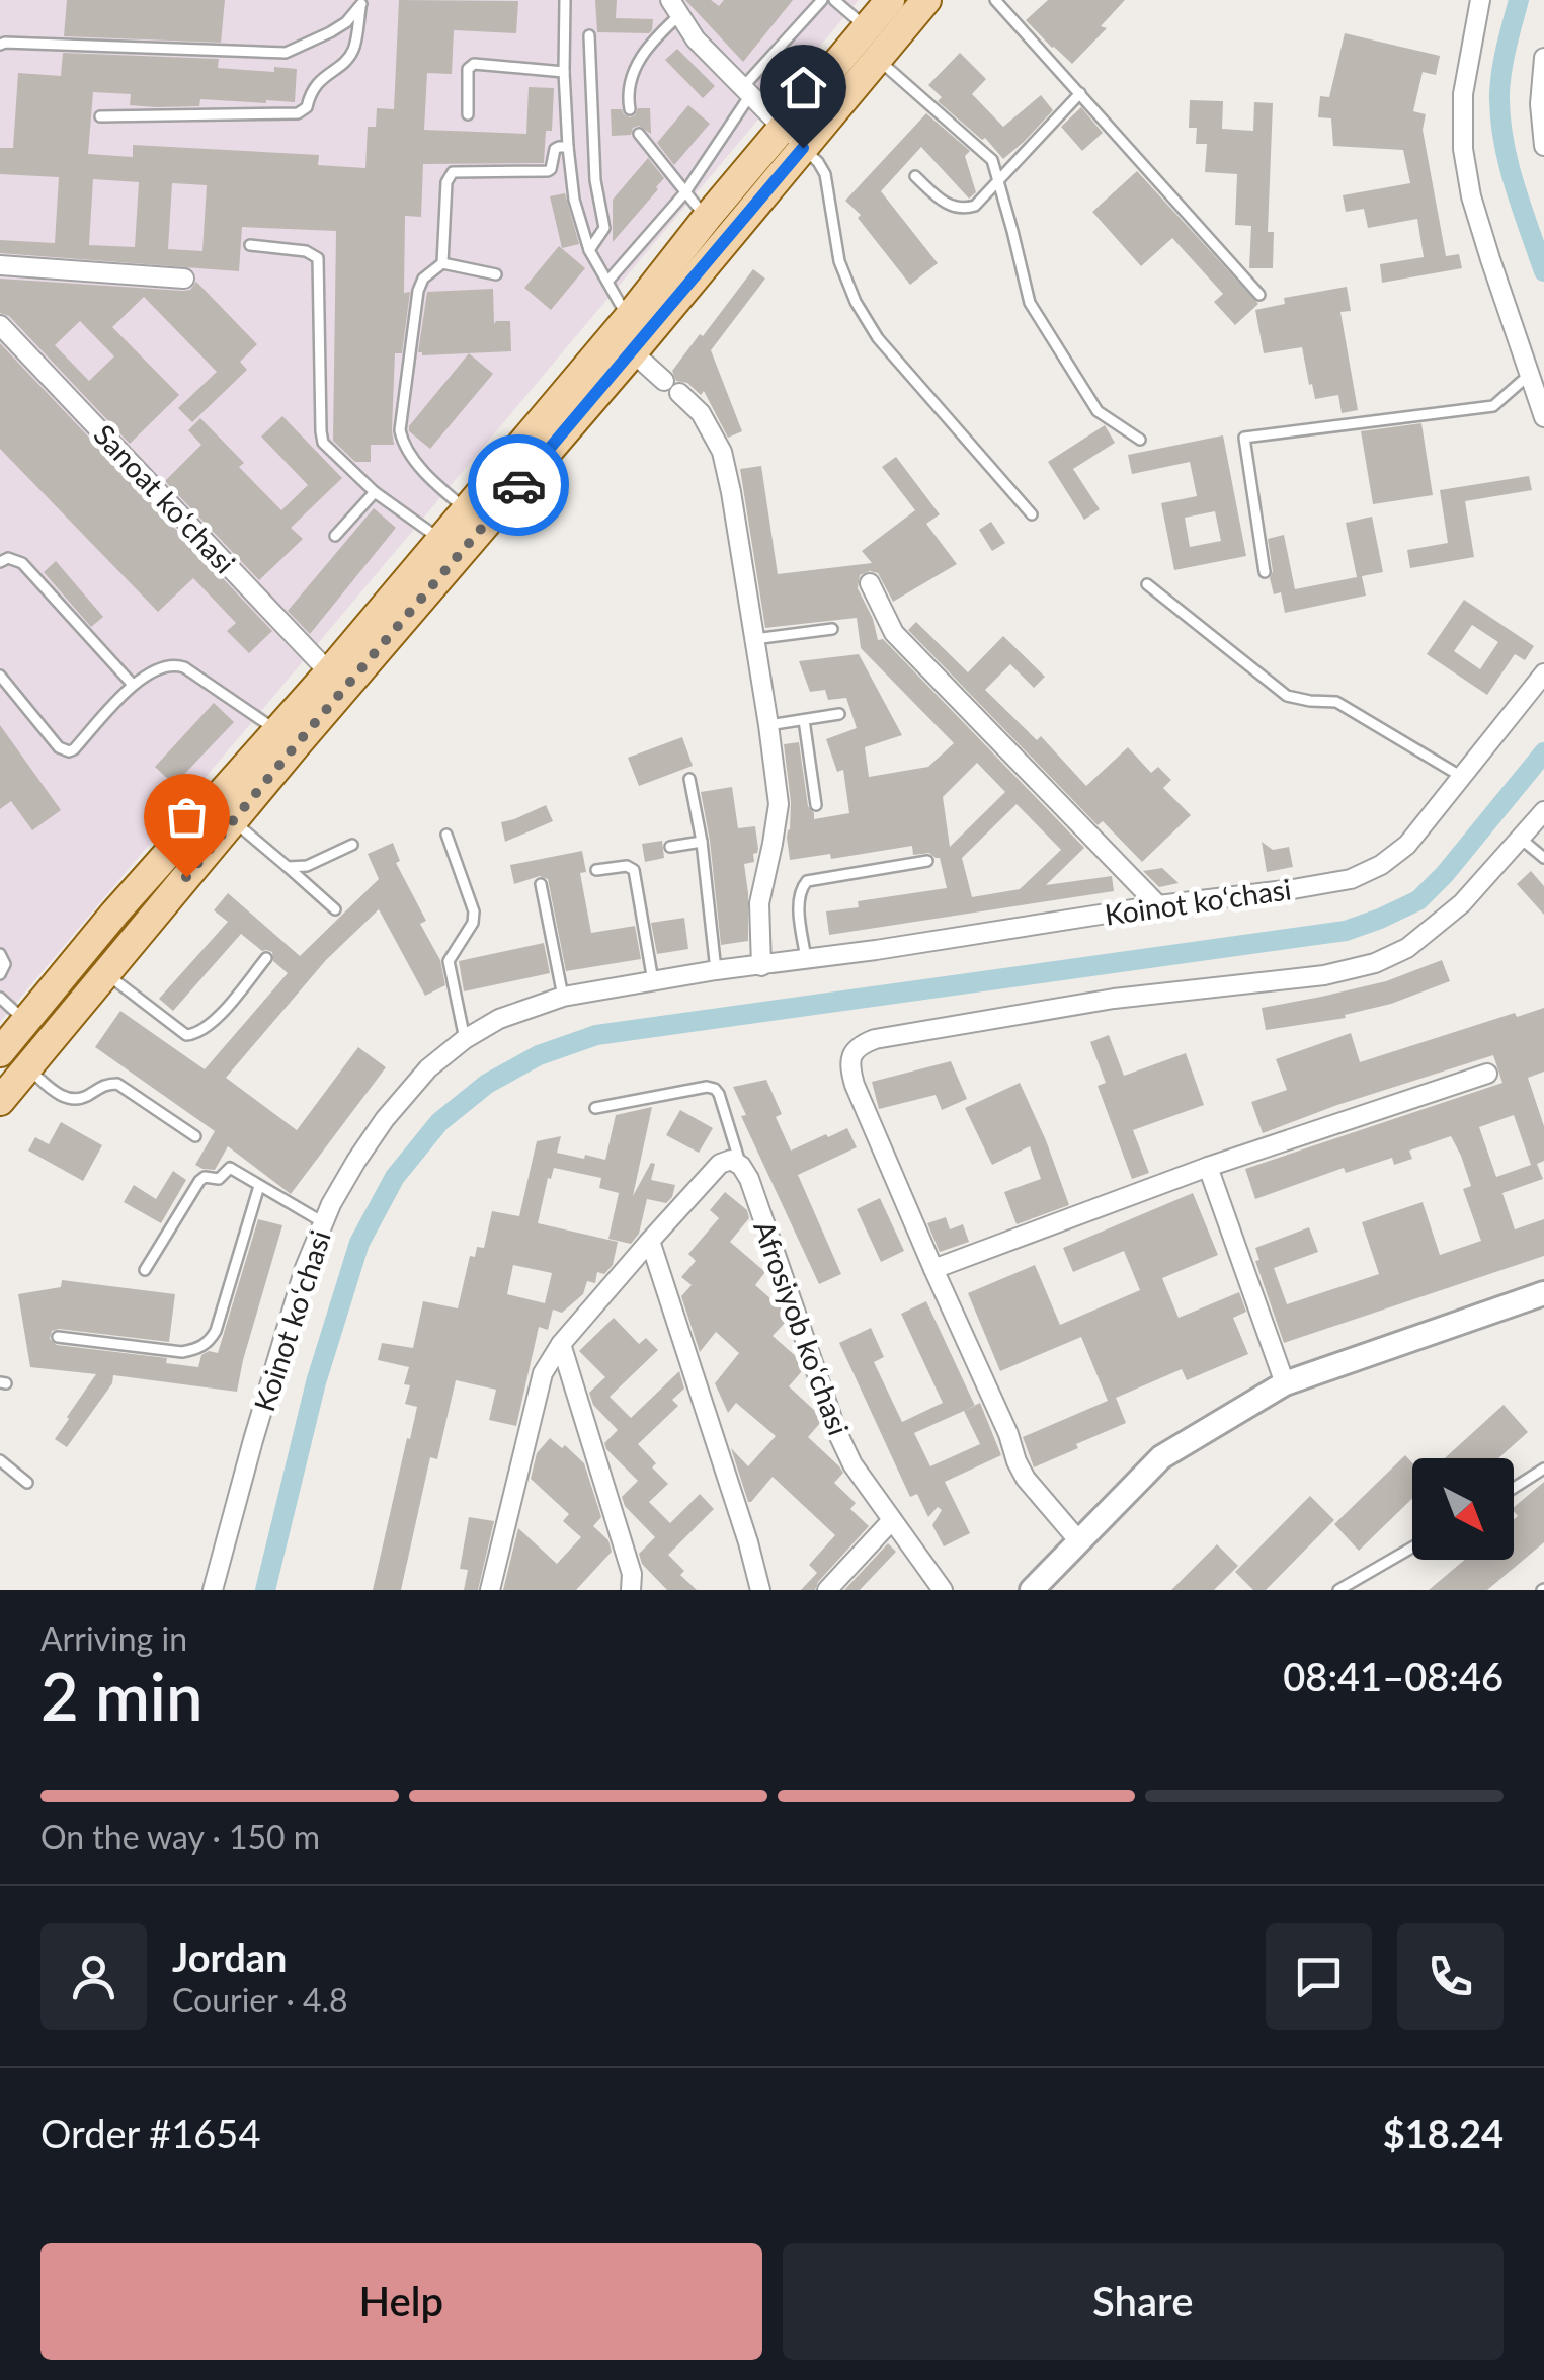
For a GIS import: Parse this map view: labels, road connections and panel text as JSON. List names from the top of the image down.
{
  "streets": {
    "street": ["Sanoat koʻchasi", "Koinot koʻchasi", "Afrosiyob koʻchasi"]
  },
  "north": "bottom right",
  "page": {
    "heading": ["2 min", "Arriving in", "08:41–08:46"],
    "panel": [
      "Jordan",
      "Courier · 4.8",
      "Order #1654",
      "$18.24"
    ],
    "bar": "On the way · 150 m",
    "buttons": ["Help", "Share"]
  }
}
